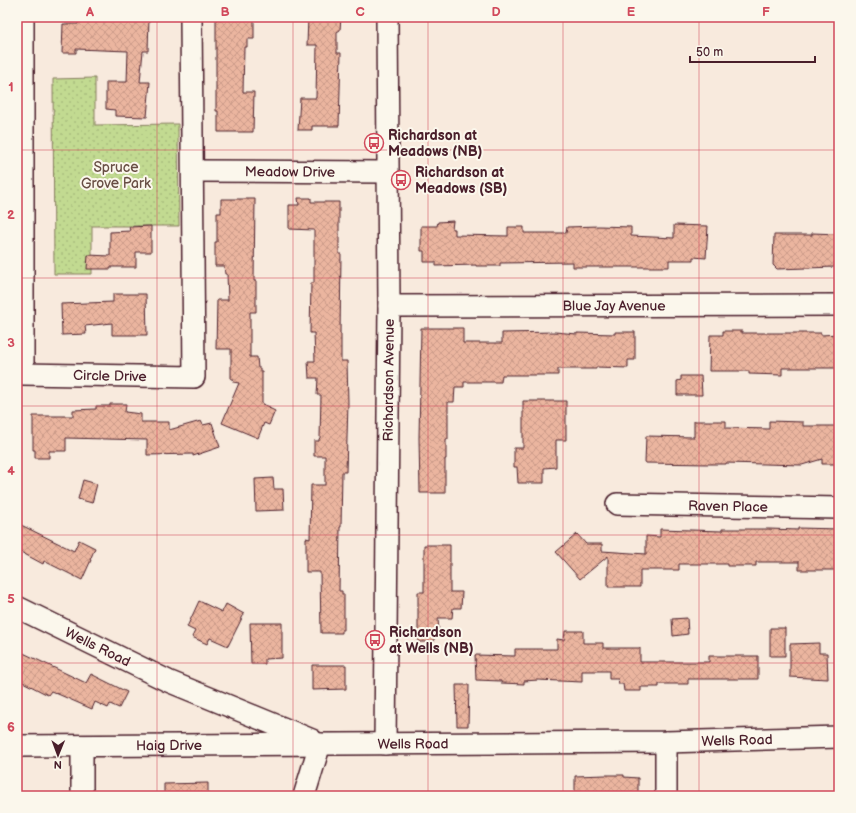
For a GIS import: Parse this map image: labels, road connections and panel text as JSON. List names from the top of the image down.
{
  "streets": {
    "street": [
      "Meadow Drive",
      "Blue Jay Avenue",
      "Circle Drive",
      "Richardson Avenue",
      "Raven Place",
      "Wells Road",
      "Haig Drive"
    ]
  },
  "crossings": [
    ["Meadow Drive", "Circle Drive"],
    ["Meadow Drive", "Richardson Avenue"],
    ["Blue Jay Avenue", "Richardson Avenue"],
    ["Richardson Avenue", "Wells Road"],
    ["Wells Road", "Haig Drive"]
  ],
  "parks": ["Spruce Grove Park"],
  "places": {
    "bus stop": ["Richardson at Meadows (NB)", "Richardson at Meadows (SB)", "Richardson at Wells (NB)"]
  },
  "scale_bar": "50 m",
  "north": "bottom",
  "grid": {
    "columns": [
      "A",
      "B",
      "C",
      "D",
      "E",
      "F"
    ],
    "rows": [
      "1",
      "2",
      "3",
      "4",
      "5",
      "6"
    ]
  }
}
